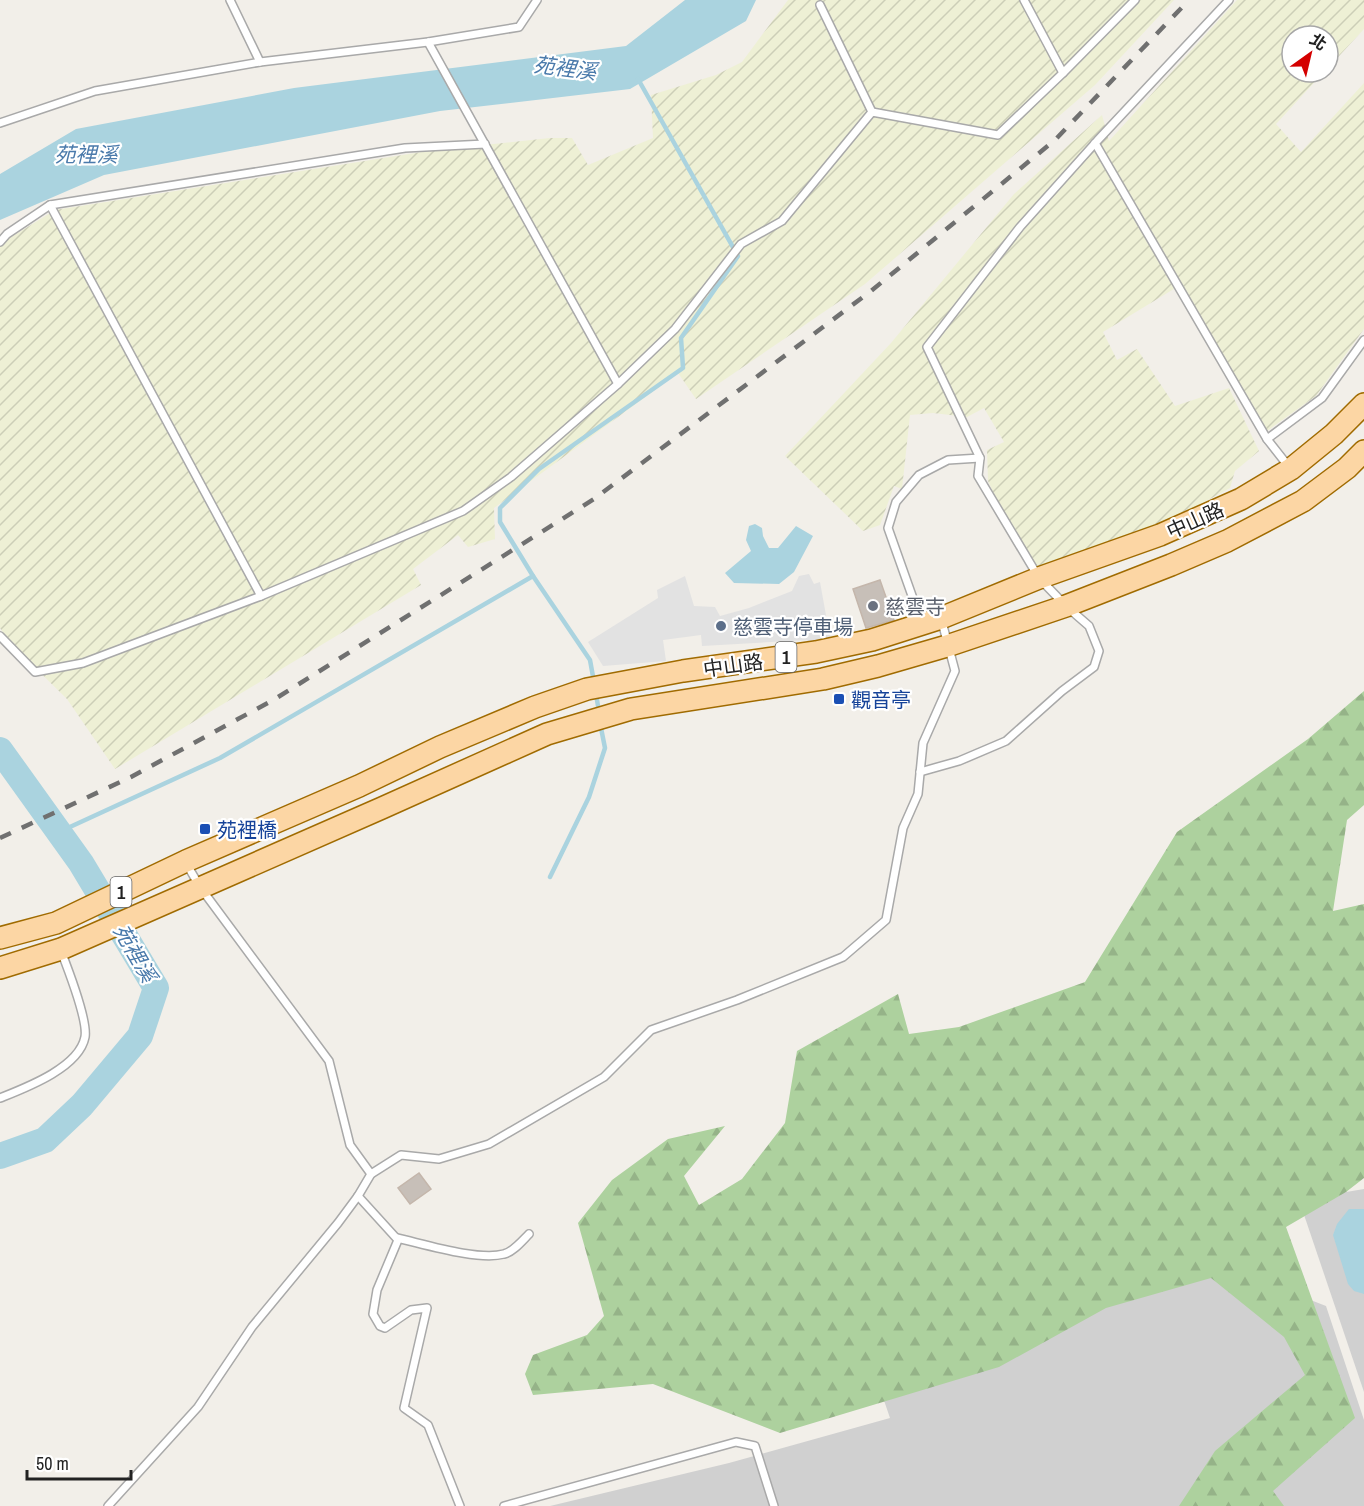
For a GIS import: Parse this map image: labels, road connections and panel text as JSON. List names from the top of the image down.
{
  "streets": {
    "main road": ["中山路", "1"]
  },
  "crossings": [
    ["中山路", "1"]
  ],
  "water": ["苑裡溪"],
  "places": {
    "other": ["慈雲寺", "慈雲寺停車場"],
    "transit": ["觀音亭", "苑裡橋"]
  },
  "scale_bar": "50 m",
  "north": "top right"
}
